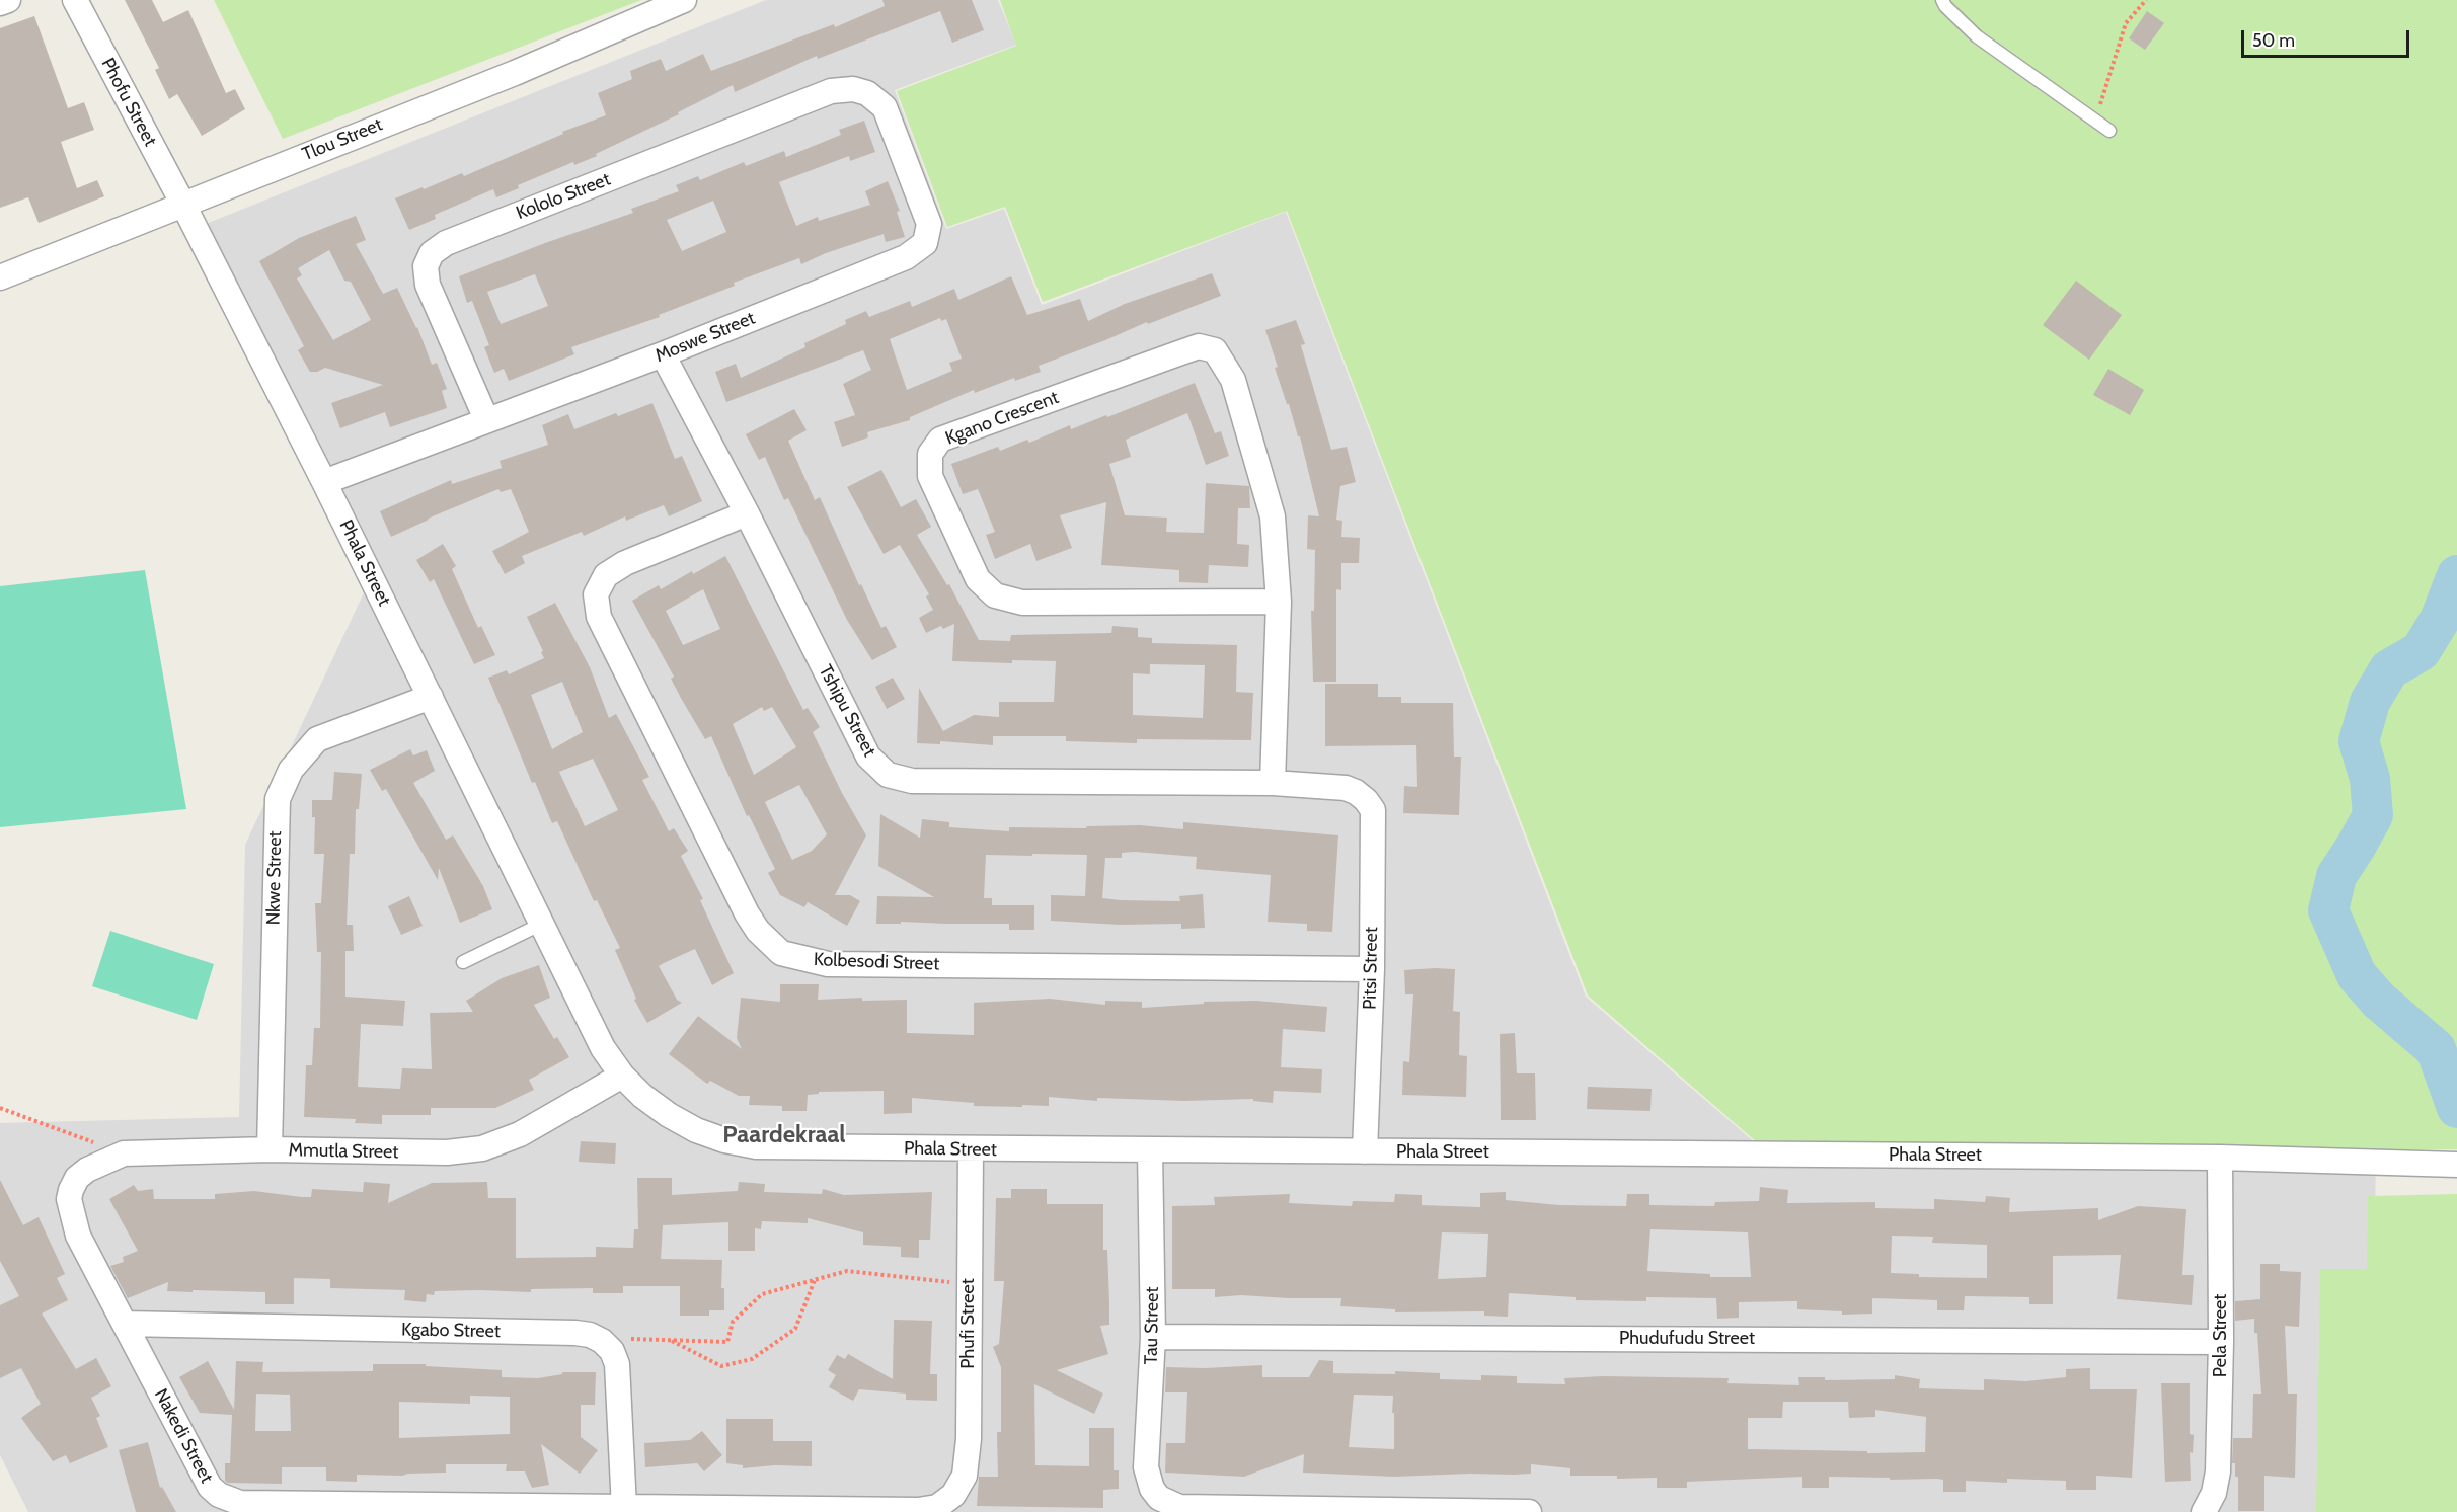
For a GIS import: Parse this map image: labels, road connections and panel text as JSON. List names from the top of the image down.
{
  "streets": {
    "street": [
      "Phofu Street",
      "Tlou Street",
      "Kololo Street",
      "Moswe Street",
      "Kgano Crescent",
      "Phala Street",
      "Tshipu Street",
      "Nkwe Street",
      "Kolbesodi Street",
      "Pitsi Street",
      "Mmutla Street",
      "Phufi Street",
      "Tau Street",
      "Kgabo Street",
      "Pela Street",
      "Phudufudu Street",
      "Nakedi Street"
    ]
  },
  "crossings": [
    ["Phofu Street", "Tlou Street"],
    ["Phofu Street", "Phala Street"],
    ["Tlou Street", "Phala Street"],
    ["Kololo Street", "Moswe Street"],
    ["Moswe Street", "Phala Street"],
    ["Moswe Street", "Tshipu Street"],
    ["Kgano Crescent", "Tshipu Street"],
    ["Phala Street", "Nkwe Street"],
    ["Phala Street", "Pitsi Street"],
    ["Phala Street", "Mmutla Street"],
    ["Phala Street", "Phufi Street"],
    ["Phala Street", "Tau Street"],
    ["Phala Street", "Pela Street"],
    ["Tshipu Street", "Kolbesodi Street"],
    ["Tshipu Street", "Pitsi Street"],
    ["Nkwe Street", "Mmutla Street"],
    ["Kolbesodi Street", "Pitsi Street"],
    ["Mmutla Street", "Nakedi Street"],
    ["Phufi Street", "Nakedi Street"],
    ["Tau Street", "Phudufudu Street"],
    ["Kgabo Street", "Nakedi Street"],
    ["Pela Street", "Phudufudu Street"]
  ],
  "districts": ["Paardekraal"],
  "scale_bar": "50 m"
}
